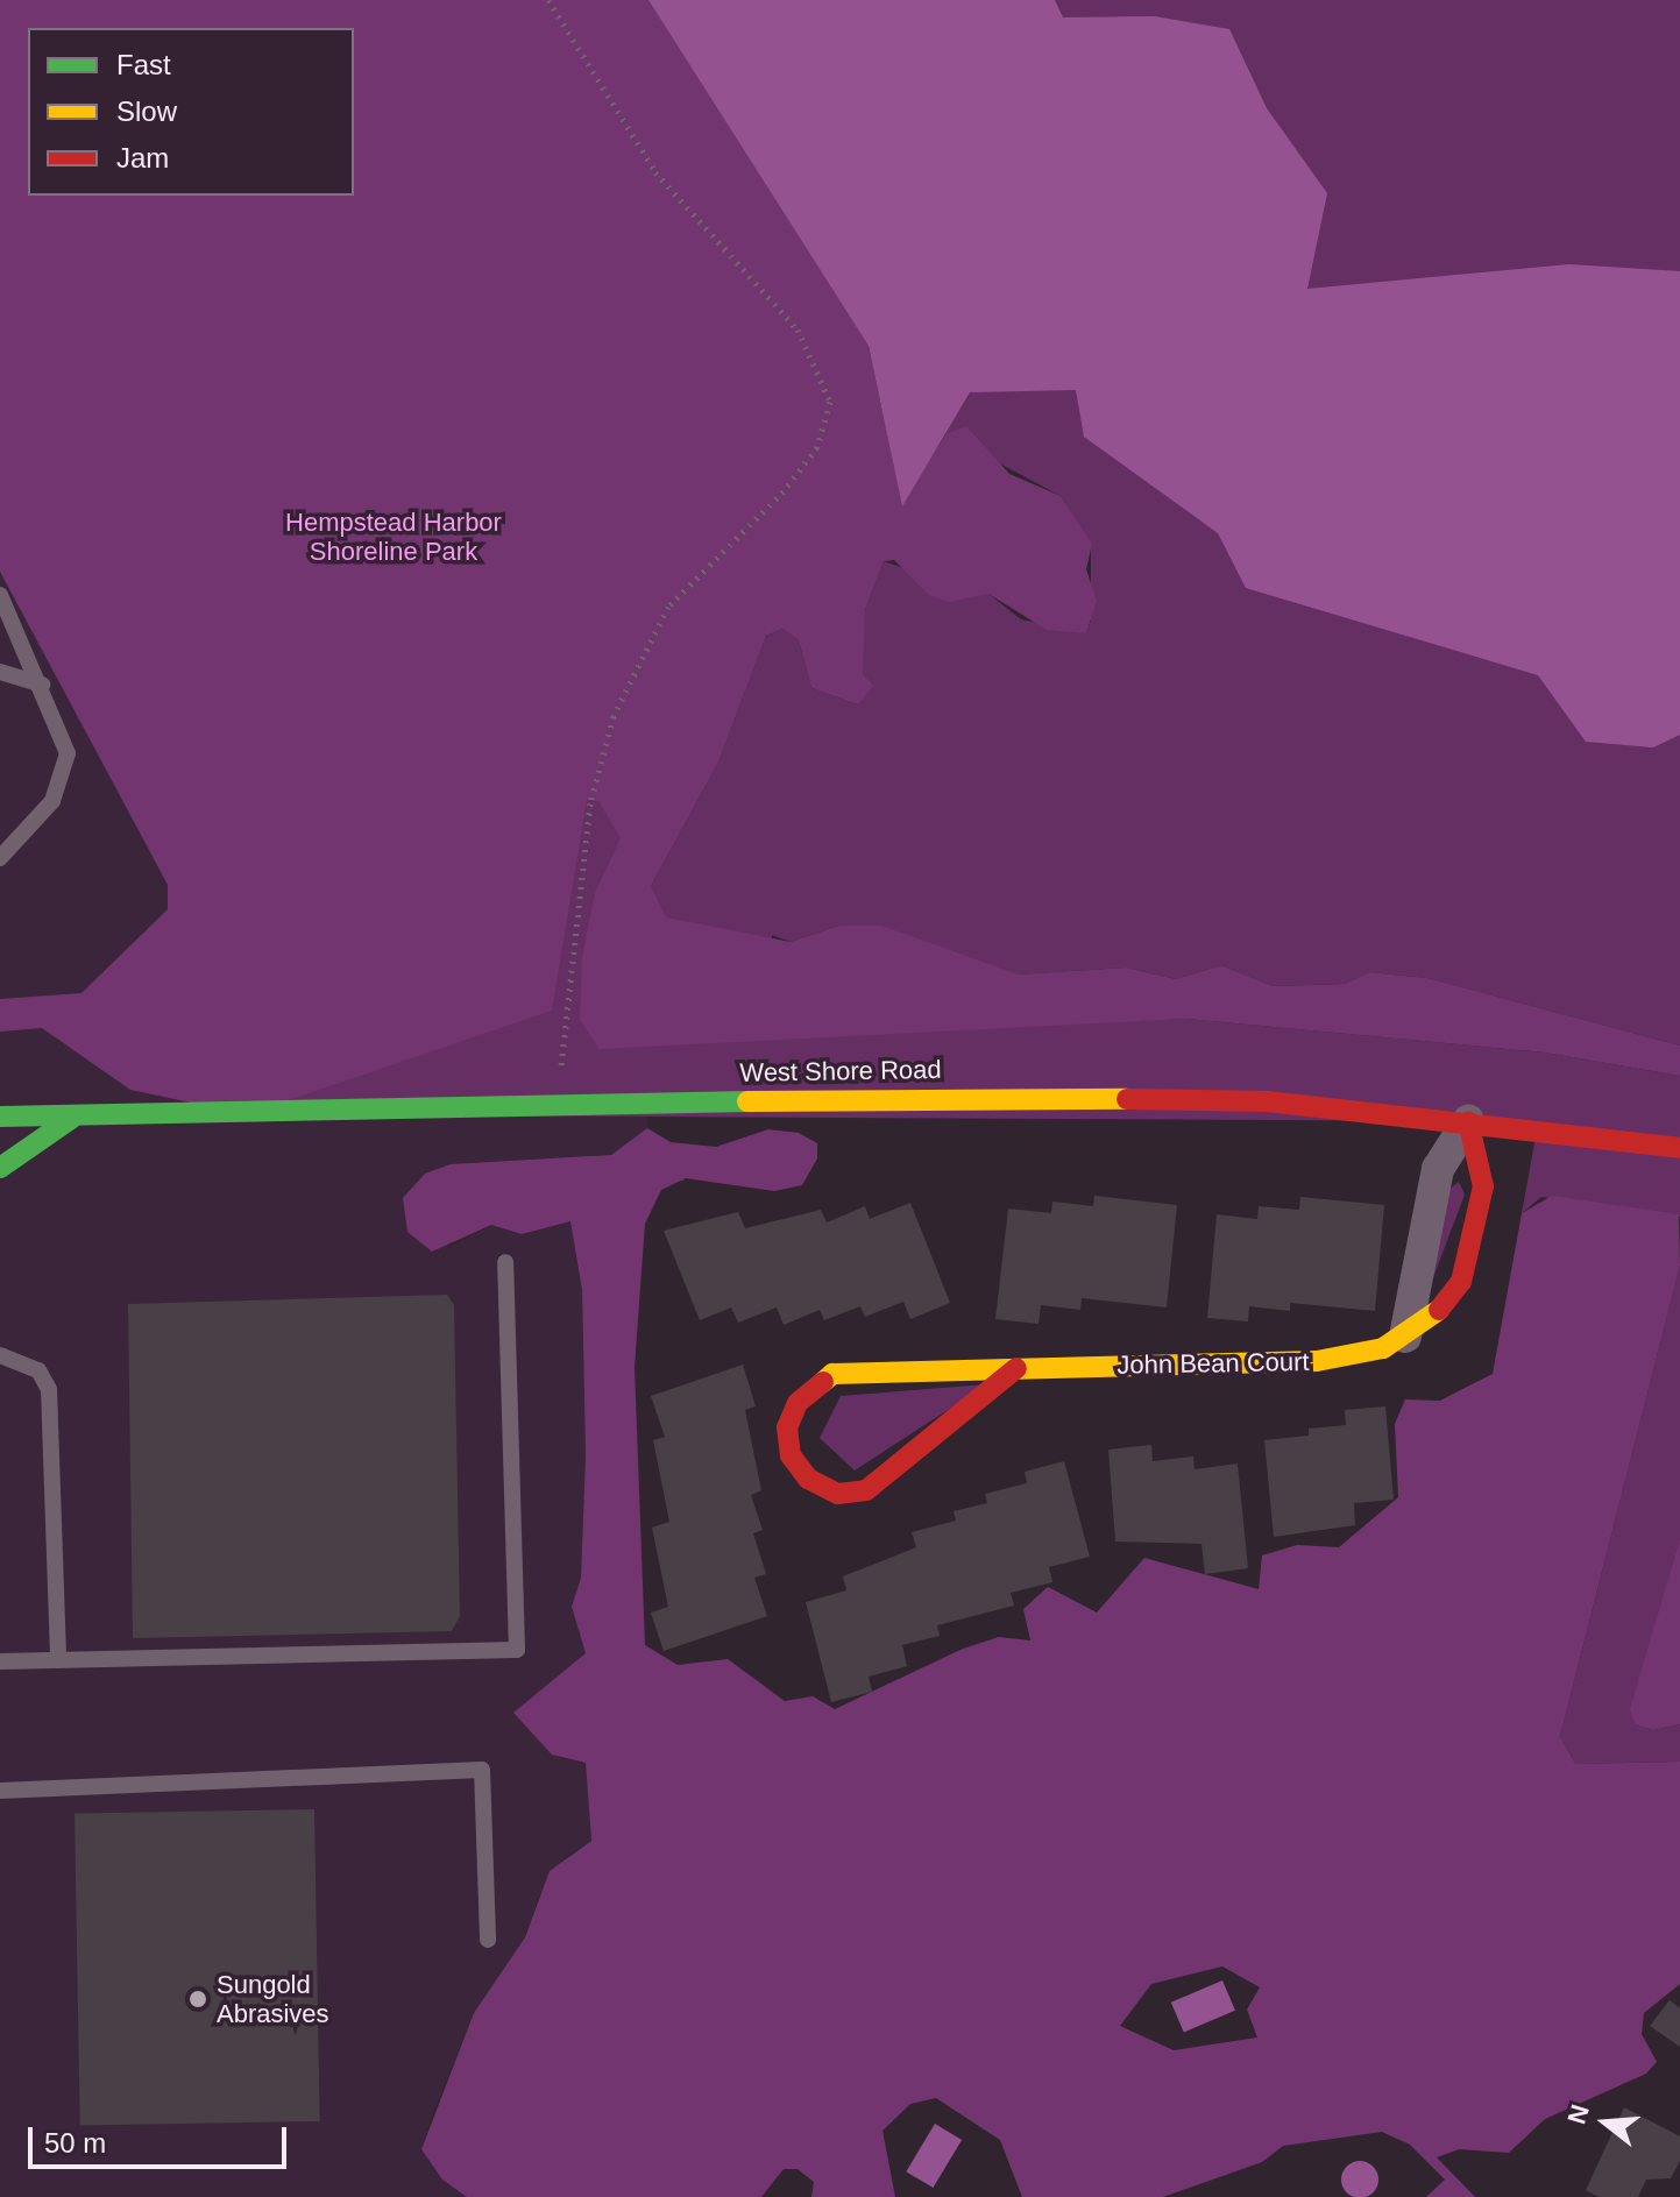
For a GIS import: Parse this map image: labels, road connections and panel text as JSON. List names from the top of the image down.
{
  "streets": {
    "main road": ["West Shore Road", "John Bean Court"]
  },
  "crossings": [
    ["West Shore Road", "John Bean Court"]
  ],
  "parks": ["Hempstead Harbor Shoreline Park"],
  "places": ["Sungold Abrasives"],
  "legend": ["Fast", "Slow", "Jam"],
  "scale_bar": "50 m",
  "north": "left"
}
